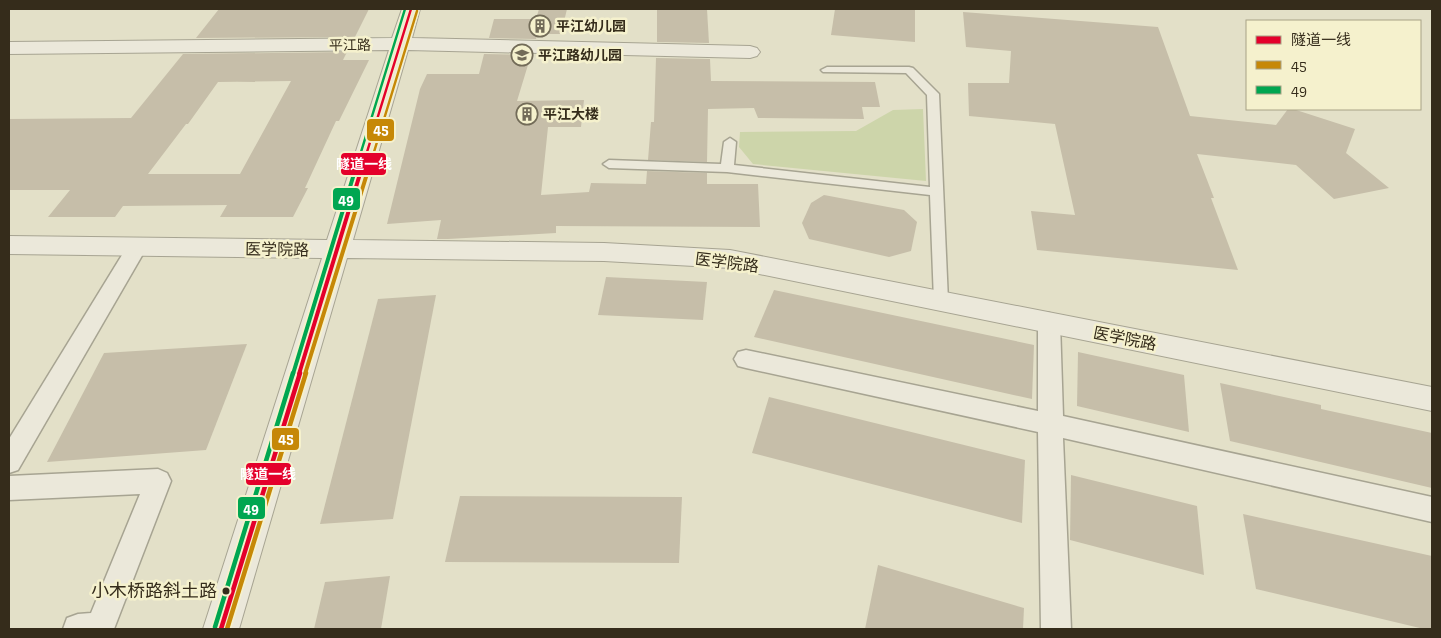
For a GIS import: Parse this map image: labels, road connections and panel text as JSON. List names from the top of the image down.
{
  "streets": {
    "street": ["平江路", "医学院路"]
  },
  "places": {
    "building": ["平江幼儿园", "平江大楼"],
    "school or university": ["平江路幼儿园"],
    "other": ["小木桥路斜土路"]
  },
  "lines": ["transit line 隧道一线", "transit line 49", "transit line 45"],
  "legend": ["隧道一线", "45", "49"]
}
